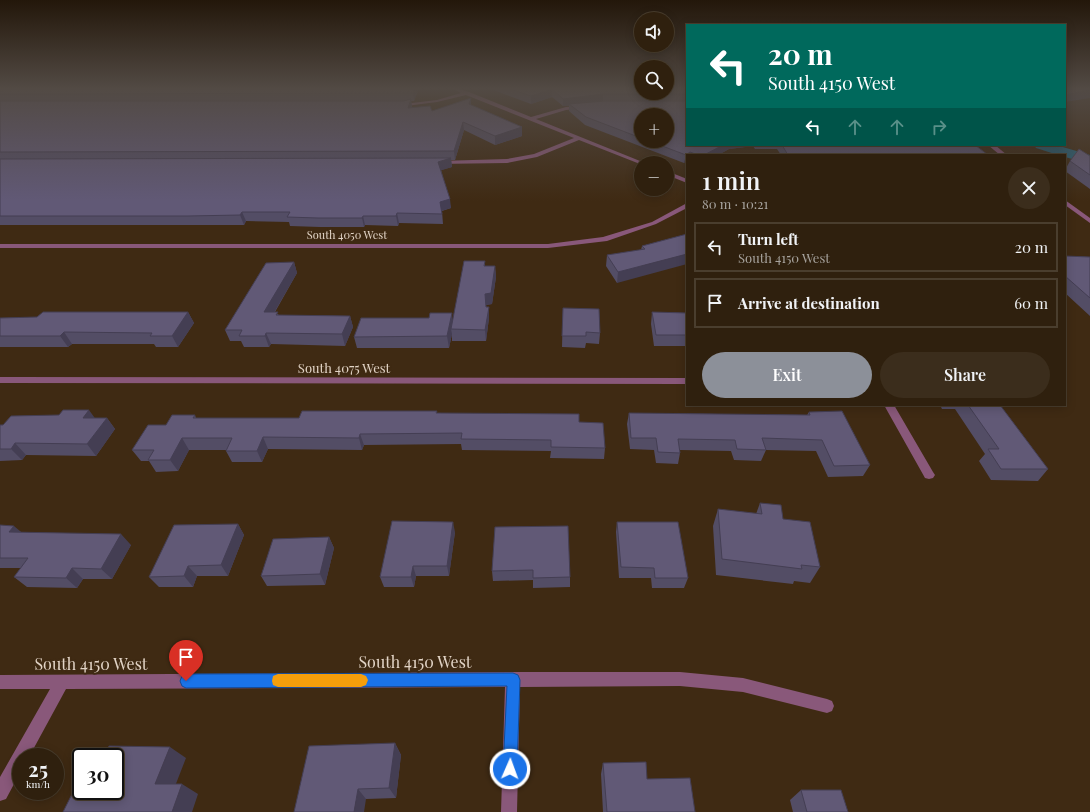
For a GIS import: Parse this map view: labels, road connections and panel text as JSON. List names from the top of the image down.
{
  "streets": {
    "street": ["South 4050 West", "South 4075 West", "South 4150 West"]
  },
  "page": {
    "map_buttons": ["+", "−"],
    "turn": ["20 m", "South 4150 West"],
    "heading": ["1 min", "80 m · 10:21"],
    "list": [
      {
        "name": "Turn left",
        "note": "South 4150 West",
        "value": "20 m"
      },
      {
        "name": "Arrive at destination",
        "value": "60 m"
      }
    ],
    "buttons": ["Exit", "Share"],
    "speed": "25 km/h",
    "limit": "30"
  }
}
